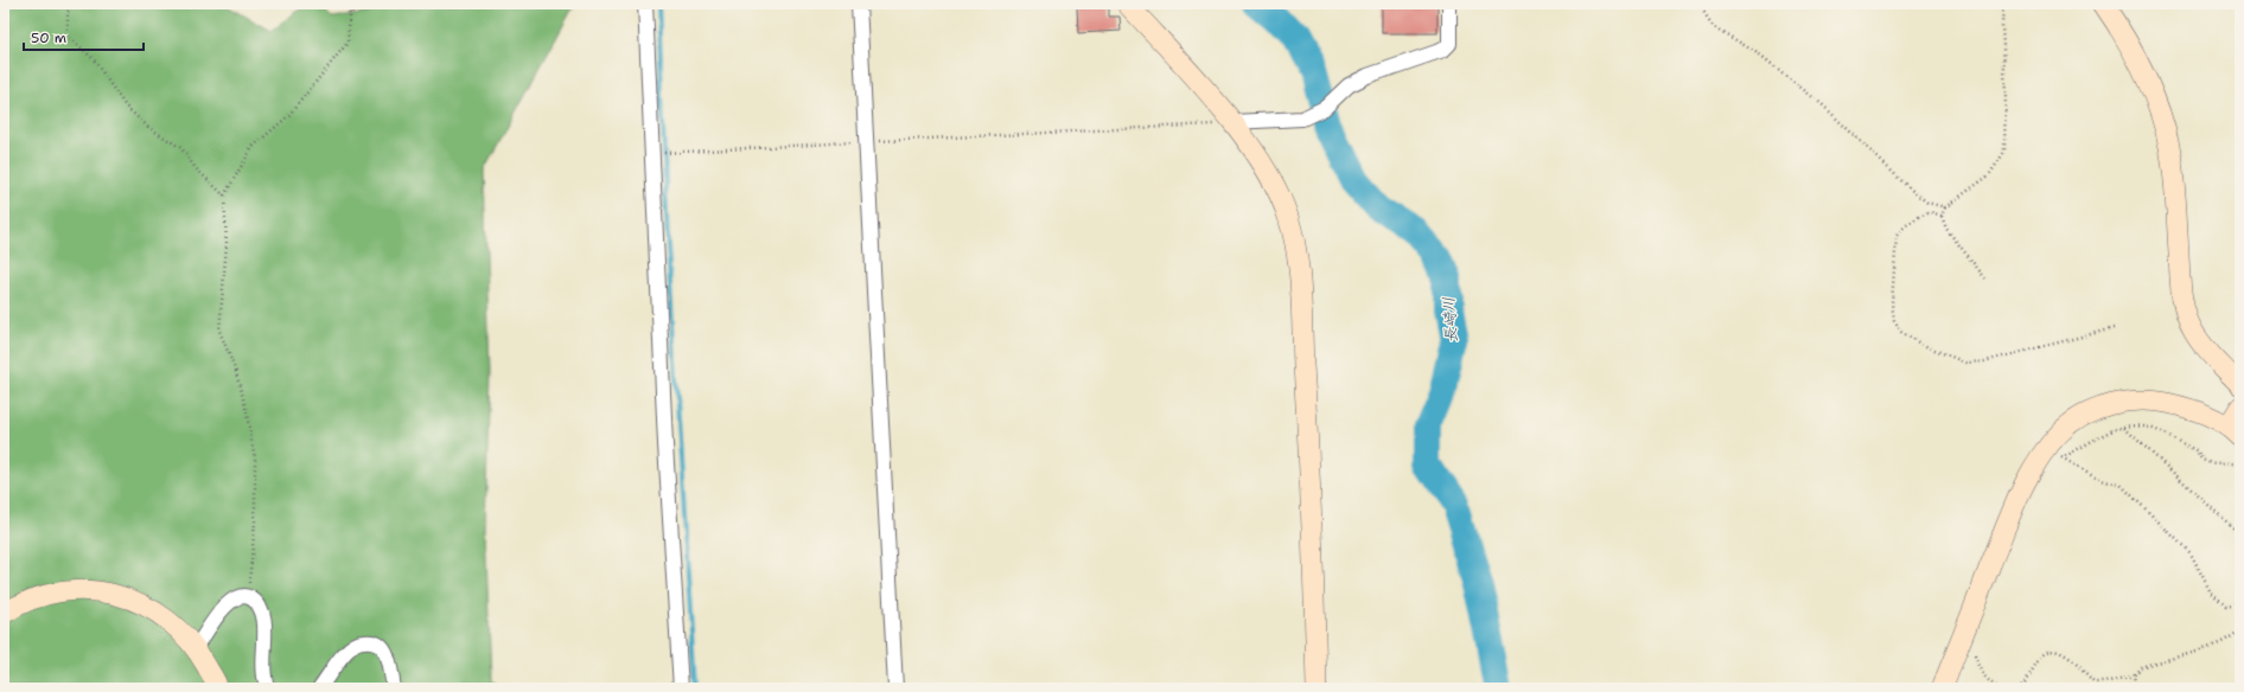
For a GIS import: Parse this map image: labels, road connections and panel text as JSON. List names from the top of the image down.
{
  "water": ["長崎川"],
  "scale_bar": "50 m"
}
